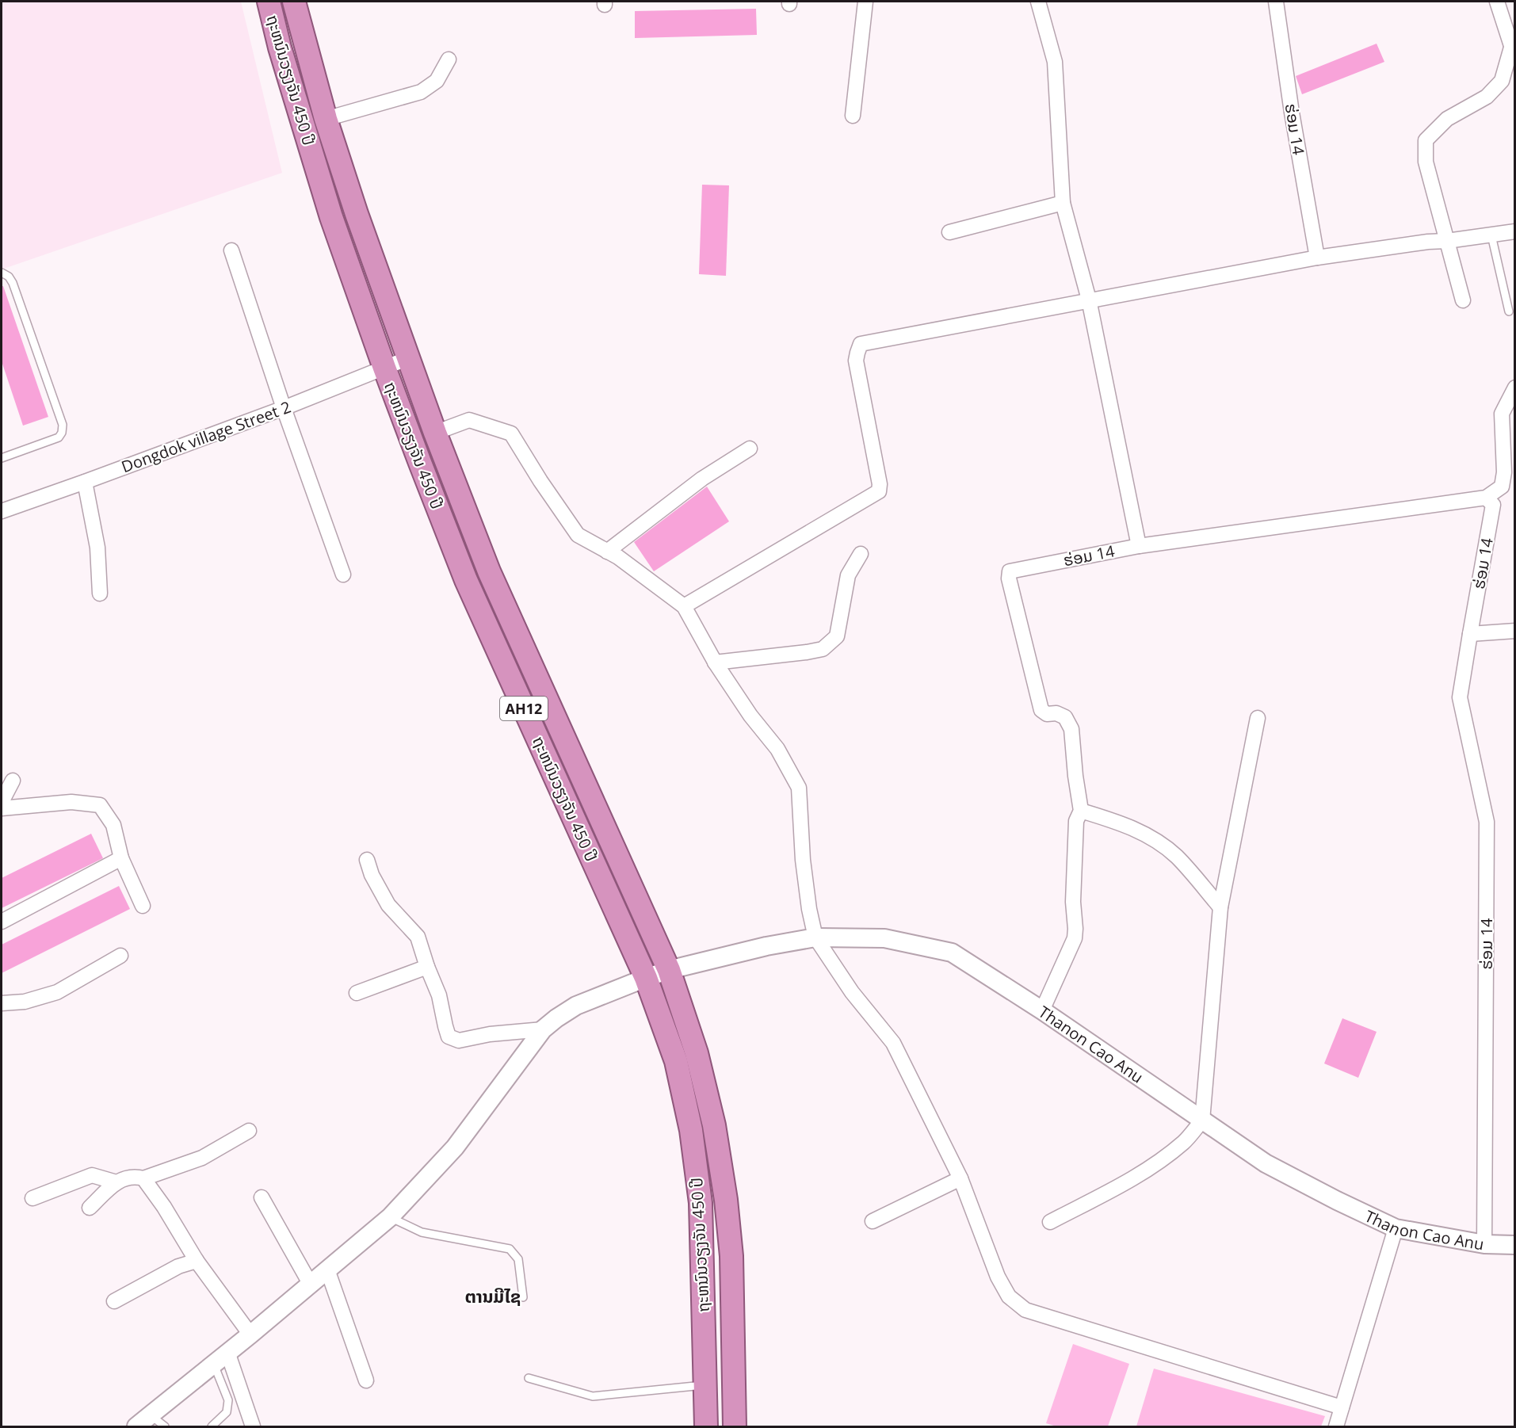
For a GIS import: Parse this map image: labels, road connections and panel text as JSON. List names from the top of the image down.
{
  "streets": {
    "highway": ["ຖະຫນົນວຽງຈັນ 450 ປີ", "AH12"],
    "street": ["ຮ່ອມ 14", "Dongdok village Street 2", "Thanon Cao Anu"]
  },
  "crossings": [
    ["ຖະຫນົນວຽງຈັນ 450 ປີ", "Dongdok village Street 2"],
    ["ຖະຫນົນວຽງຈັນ 450 ປີ", "Thanon Cao Anu"],
    ["ຮ່ອມ 14", "Thanon Cao Anu"]
  ],
  "districts": ["ຕານມີໄຊ"]
}
